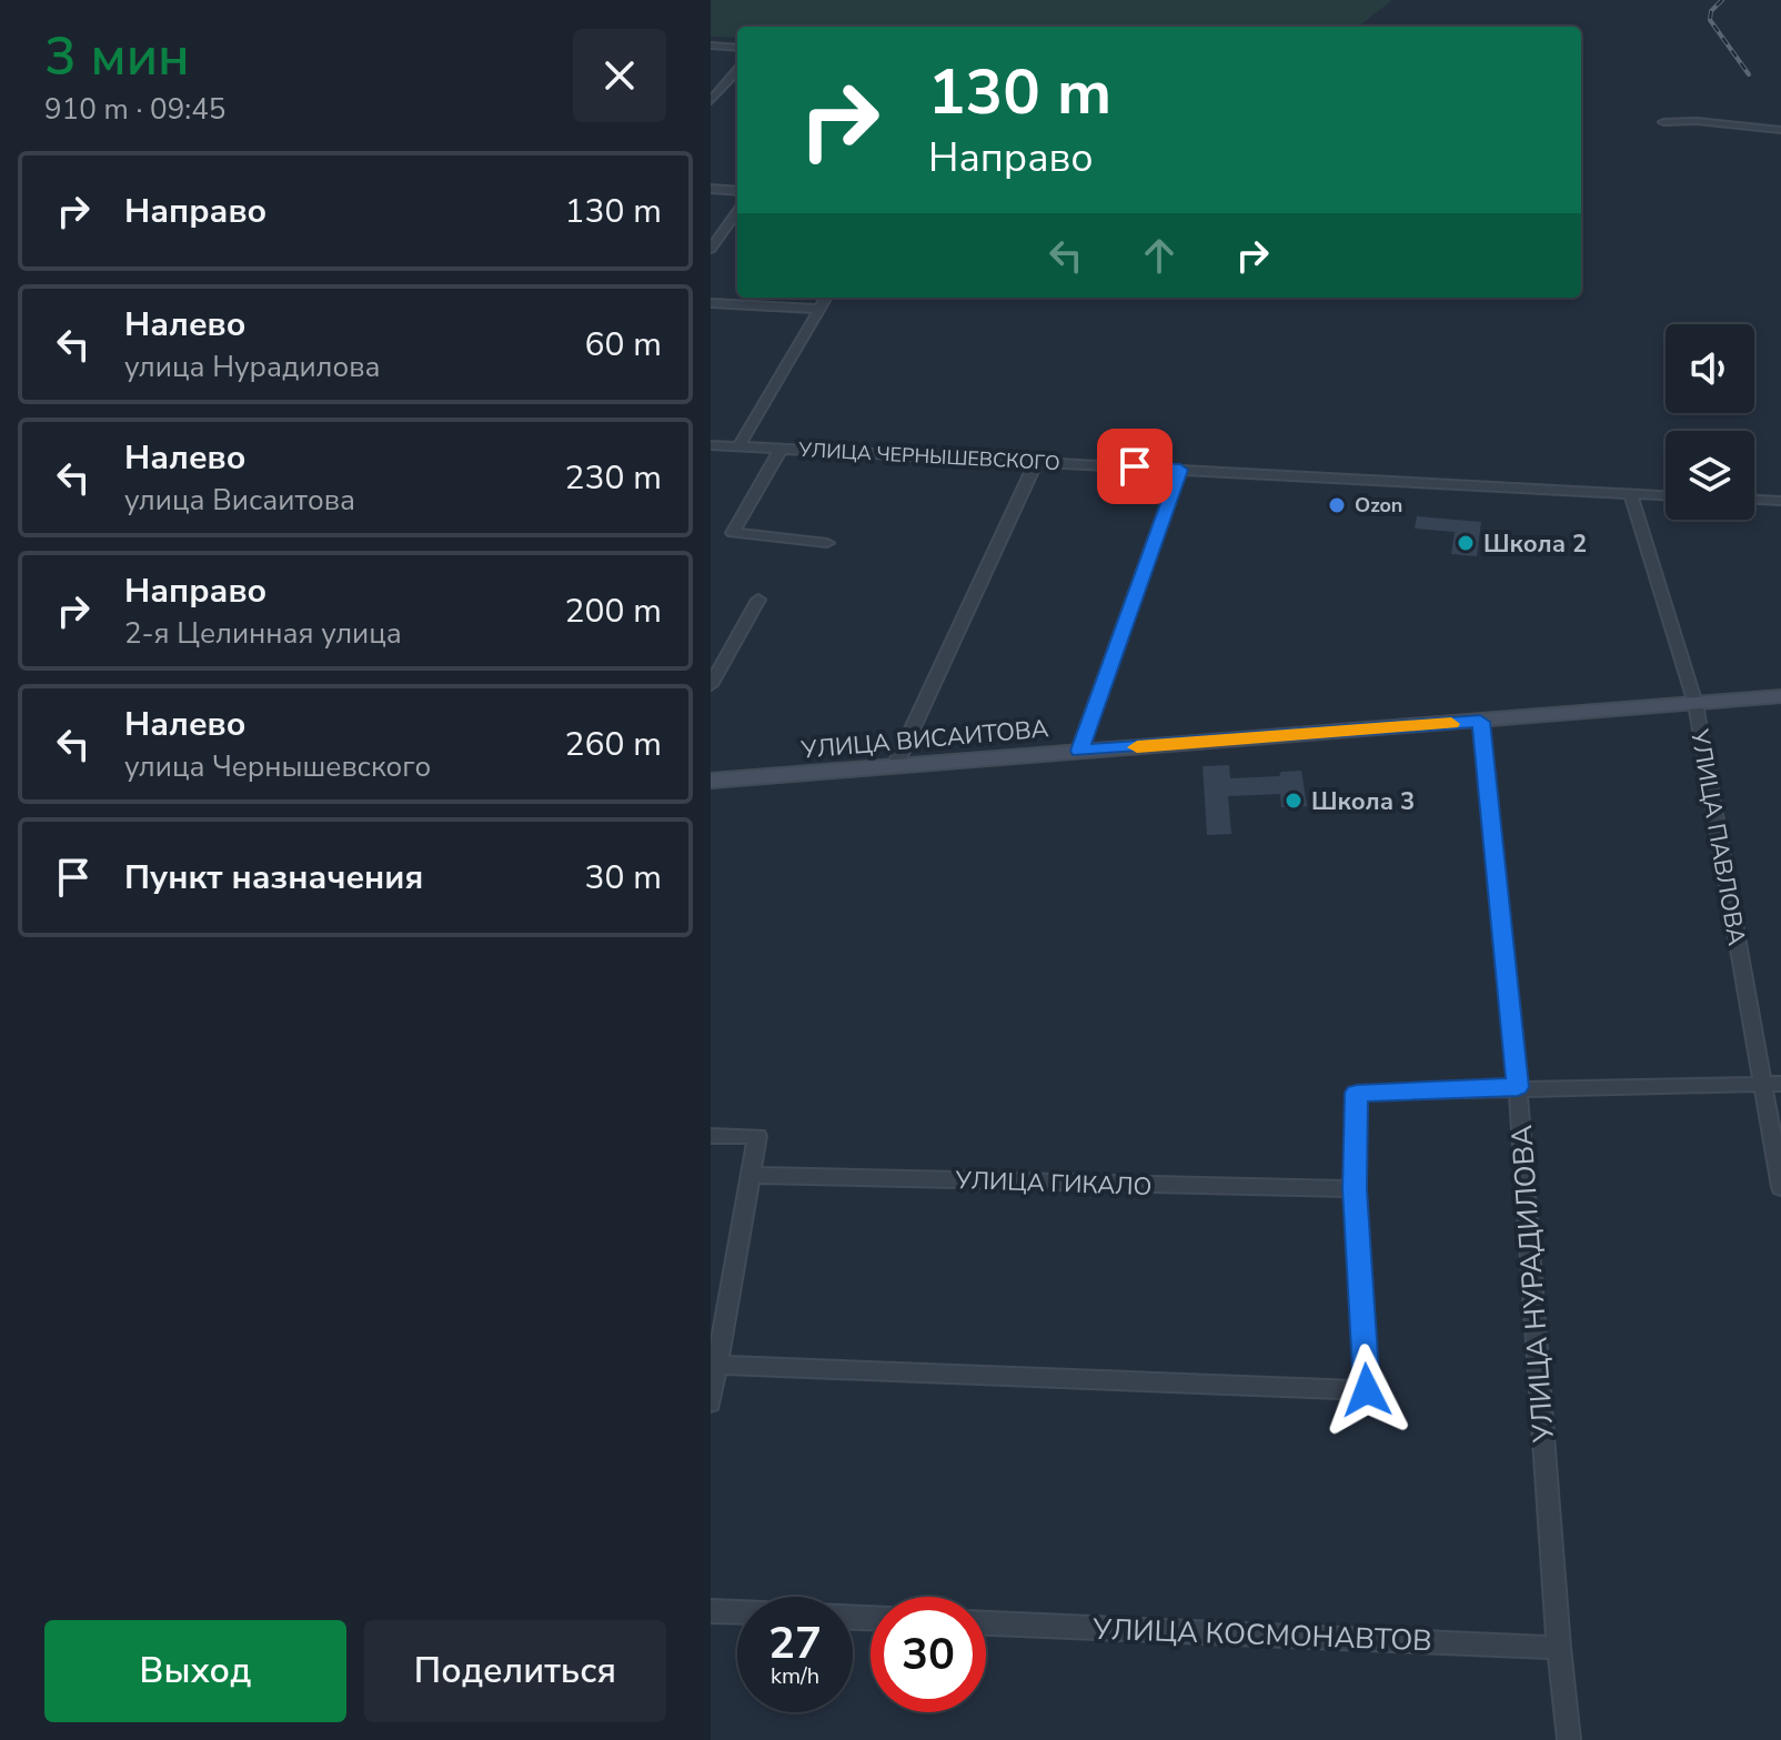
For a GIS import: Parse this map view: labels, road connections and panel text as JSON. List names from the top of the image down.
{
  "streets": {
    "street": [
      "УЛИЦА ЧЕРНЫШЕВСКОГО",
      "УЛИЦА ВИСАИТОВА",
      "УЛИЦА ПАВЛОВА",
      "УЛИЦА ГИКАЛО",
      "УЛИЦА НУРАДИЛОВА",
      "УЛИЦА КОСМОНАВТОВ"
    ]
  },
  "crossings": [
    ["УЛИЦА ЧЕРНЫШЕВСКОГО", "УЛИЦА ПАВЛОВА"],
    ["УЛИЦА ВИСАИТОВА", "УЛИЦА ПАВЛОВА"],
    ["УЛИЦА ВИСАИТОВА", "УЛИЦА НУРАДИЛОВА"],
    ["УЛИЦА НУРАДИЛОВА", "УЛИЦА КОСМОНАВТОВ"]
  ],
  "places": ["Ozon", "Школа 2", "Школа 3"],
  "page": {
    "heading": ["3 мин", "910 m · 09:45"],
    "turn": ["130 m", "Направо"],
    "list": [
      {
        "name": "Направо",
        "value": "130 m"
      },
      {
        "name": "Налево",
        "note": "улица Нурадилова",
        "value": "60 m"
      },
      {
        "name": "Налево",
        "note": "улица Висаитова",
        "value": "230 m"
      },
      {
        "name": "Направо",
        "note": "2-я Целинная улица",
        "value": "200 m"
      },
      {
        "name": "Налево",
        "note": "улица Чернышевского",
        "value": "260 m"
      },
      {
        "name": "Пункт назначения",
        "value": "30 m"
      }
    ],
    "speed": "27 km/h",
    "limit": "30",
    "buttons": ["Выход", "Поделиться"]
  }
}
